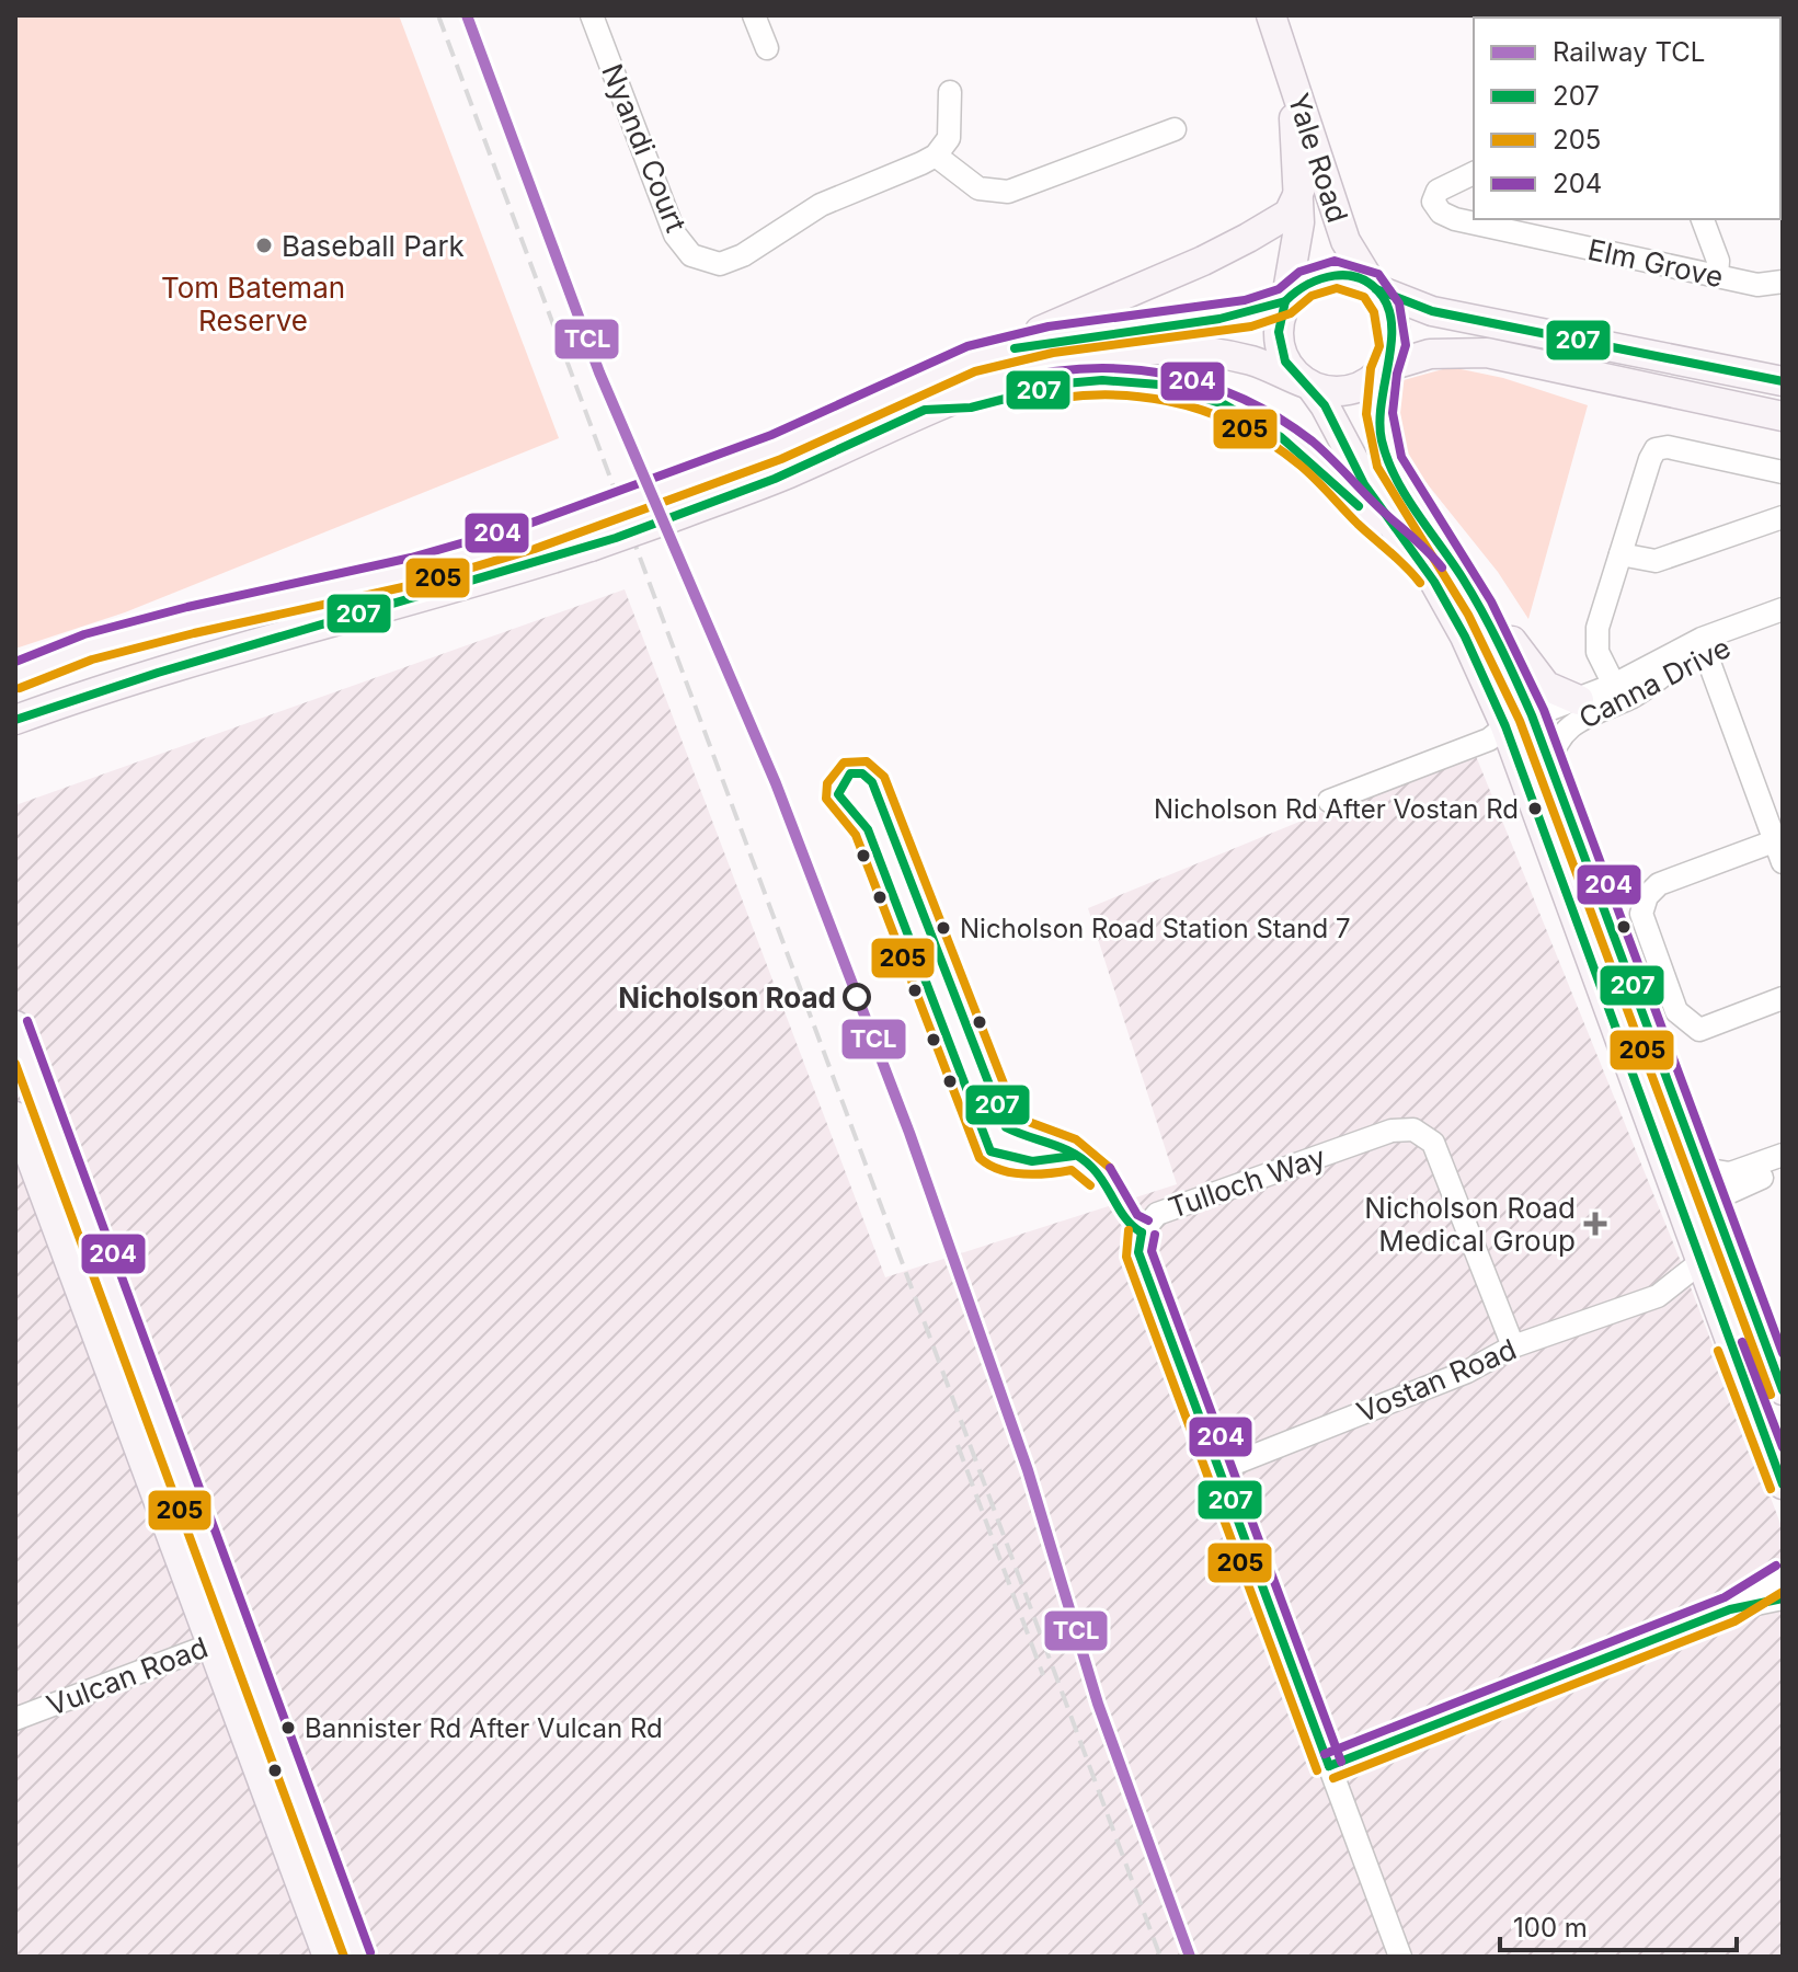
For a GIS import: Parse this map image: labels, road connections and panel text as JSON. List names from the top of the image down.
{
  "streets": {
    "main road": ["Yale Road"],
    "street": [
      "Nyandi Court",
      "Elm Grove",
      "Canna Drive",
      "Tulloch Way",
      "Vostan Road",
      "Vulcan Road"
    ]
  },
  "crossings": [
    ["Tulloch Way", "Vostan Road"]
  ],
  "parks": ["Tom Bateman Reserve"],
  "places": {
    "other": [
      "Baseball Park",
      "Nicholson Rd After Vostan Rd",
      "Nicholson Road Station Stand 7",
      "Nicholson Road",
      "Bannister Rd After Vulcan Rd"
    ],
    "health": ["Nicholson Road Medical Group"]
  },
  "lines": [
    "rail line TCL",
    "transit line 204",
    "transit line 207",
    "transit line 205"
  ],
  "legend": [
    "Railway TCL",
    "207",
    "205",
    "204"
  ],
  "scale_bar": "100 m"
}
